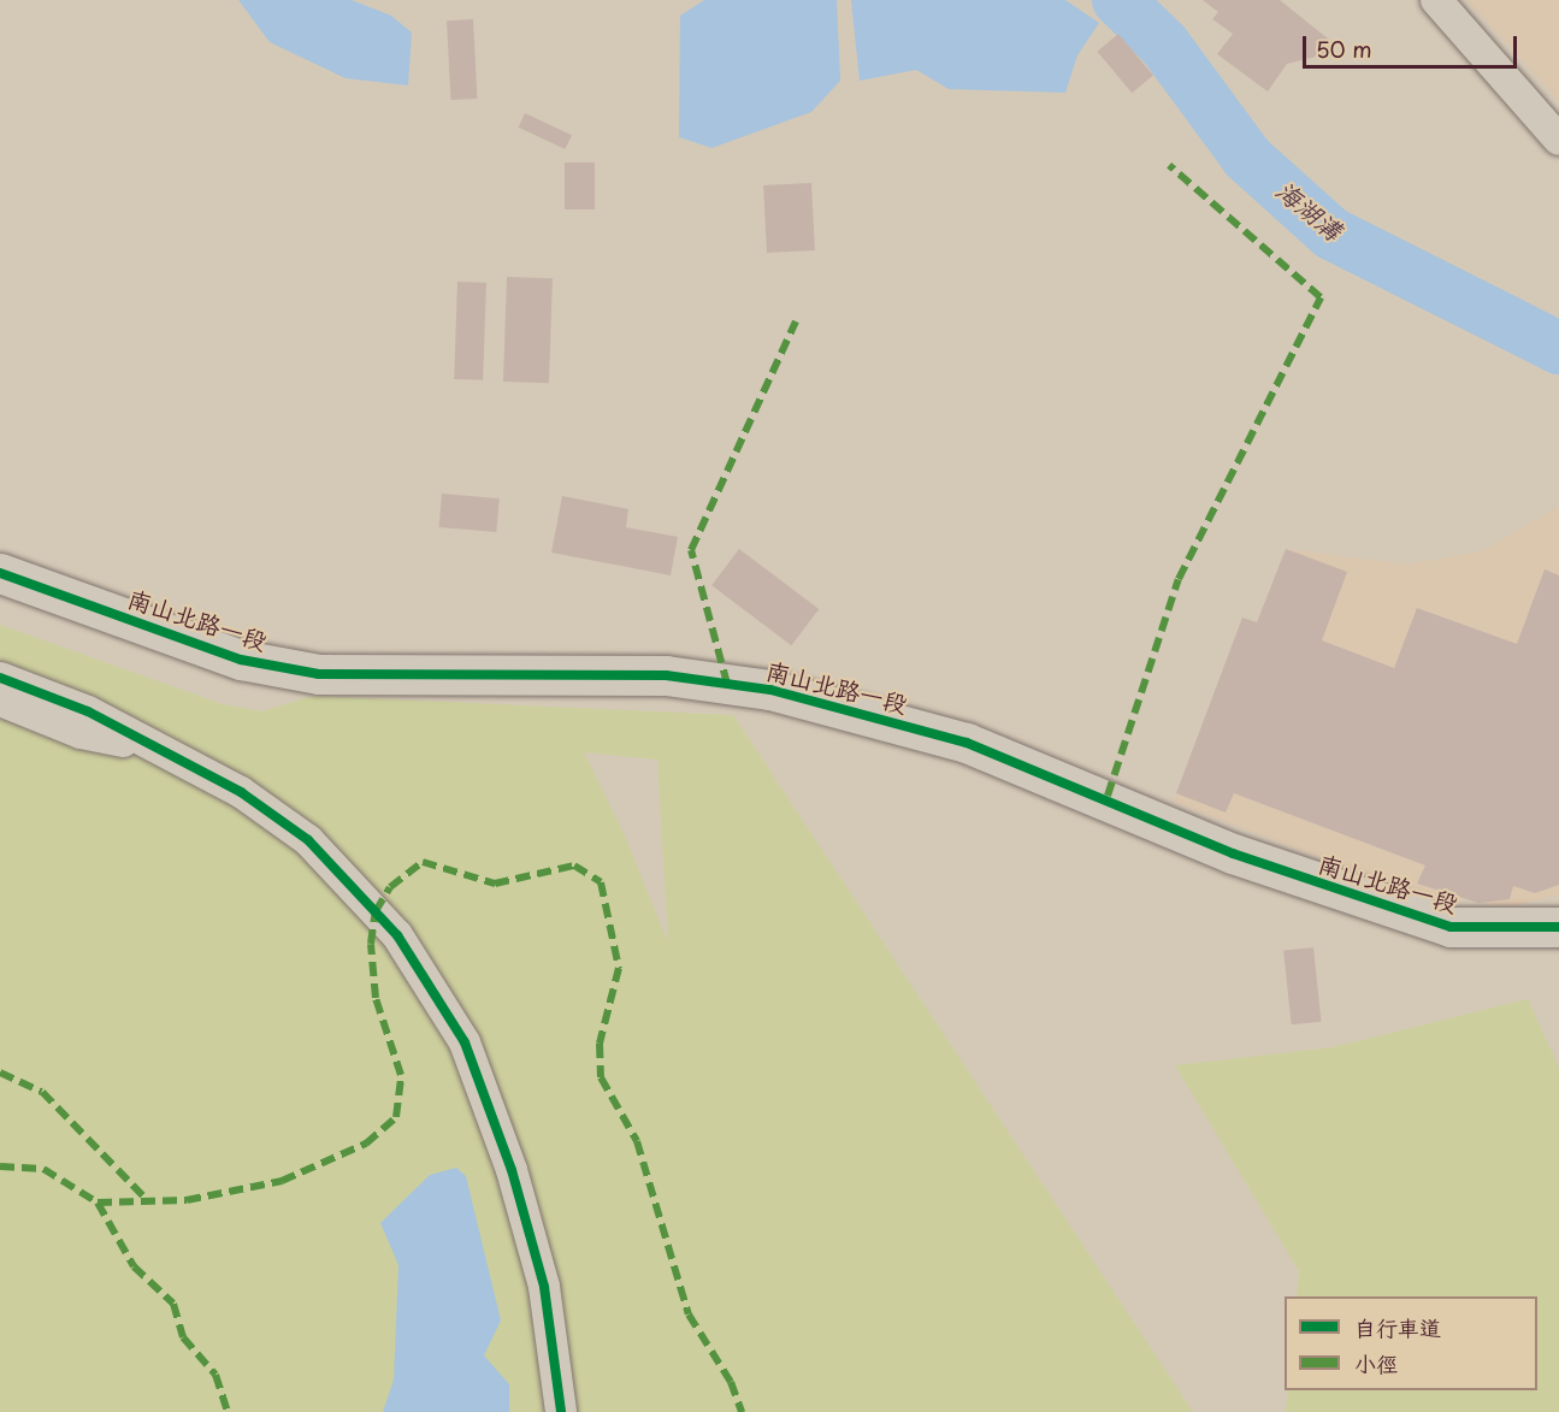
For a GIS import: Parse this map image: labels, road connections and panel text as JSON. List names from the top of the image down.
{
  "streets": {
    "street": ["南山北路一段"]
  },
  "water": ["海湖溝"],
  "legend": ["自行車道", "小徑"],
  "scale_bar": "50 m"
}
